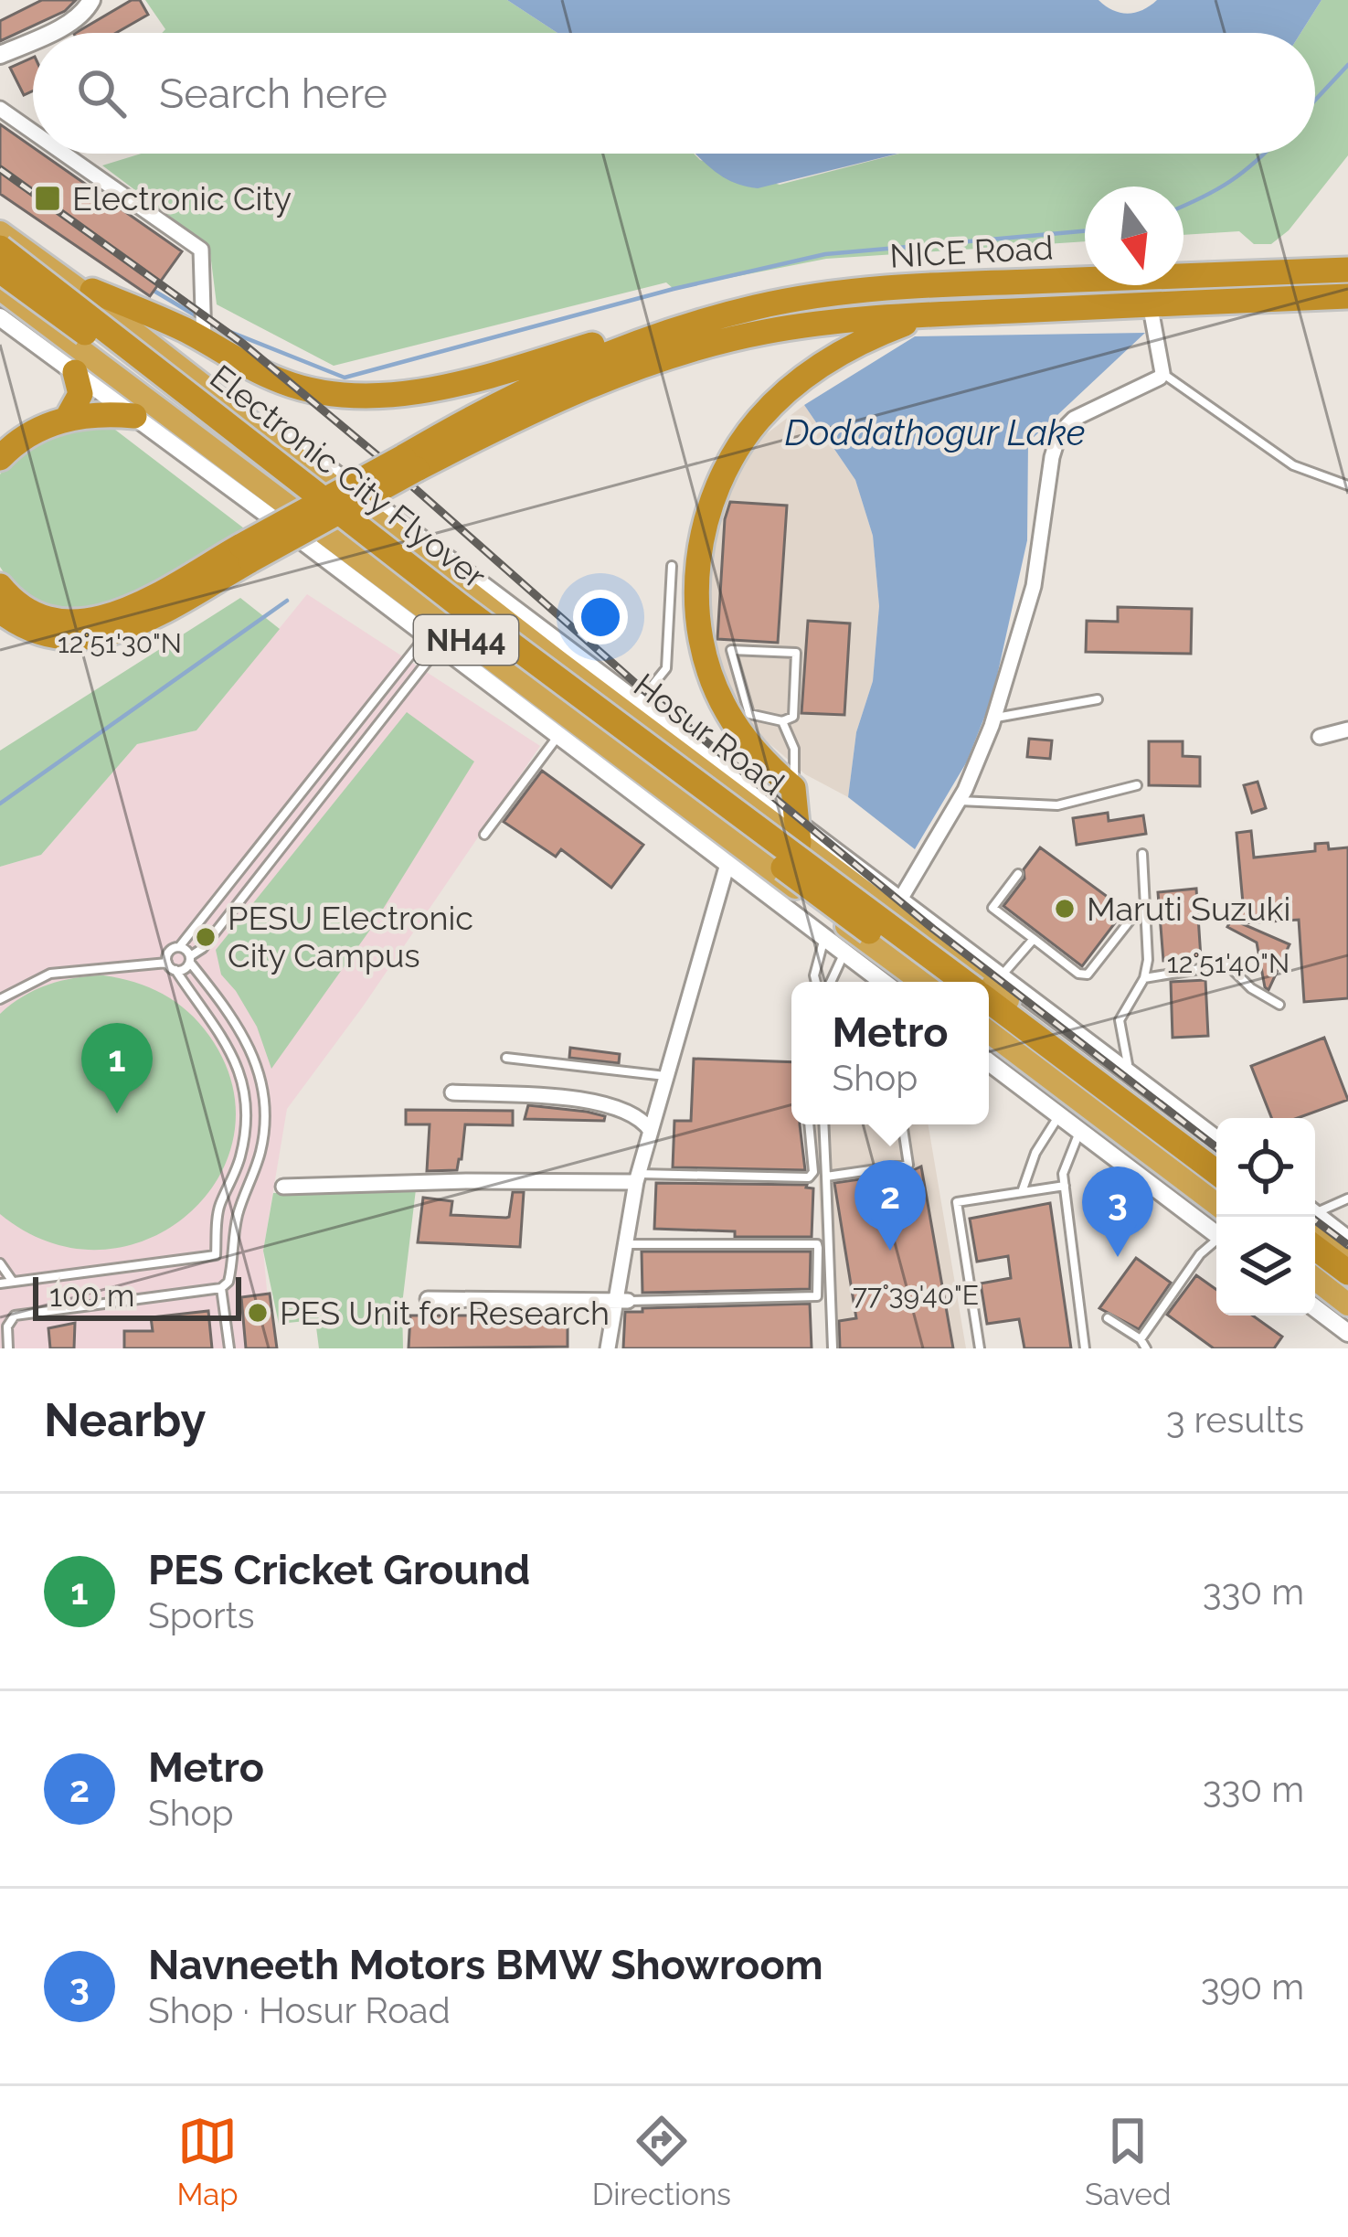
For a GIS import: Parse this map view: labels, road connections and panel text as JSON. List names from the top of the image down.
{
  "streets": {
    "highway": [
      "NICE Road",
      "Electronic City Flyover",
      "NH44",
      "Hosur Road"
    ]
  },
  "water": ["Doddathogur Lake"],
  "places": {
    "transit": ["Electronic City"],
    "other": ["Maruti Suzuki", "PESU Electronic City Campus", "PES Unit for Research"]
  },
  "scale_bar": "100 m",
  "north": "bottom",
  "page": {
    "search": "Search here",
    "popup": ["Metro", "Shop"],
    "pins": ["1", "2", "3"],
    "scale": "100 m",
    "heading": ["Nearby", "3 results"],
    "list": [
      {
        "mark": "1",
        "name": "PES Cricket Ground",
        "note": "Sports",
        "value": "330 m"
      },
      {
        "mark": "2",
        "name": "Metro",
        "note": "Shop",
        "value": "330 m"
      },
      {
        "mark": "3",
        "name": "Navneeth Motors BMW Showroom",
        "note": "Shop · Hosur Road",
        "value": "390 m"
      }
    ],
    "nav": ["Map", "Directions", "Saved"]
  },
  "coordinates": ["12°51'30\"N", "12°51'40\"N", "77°39'40\"E"]
}
